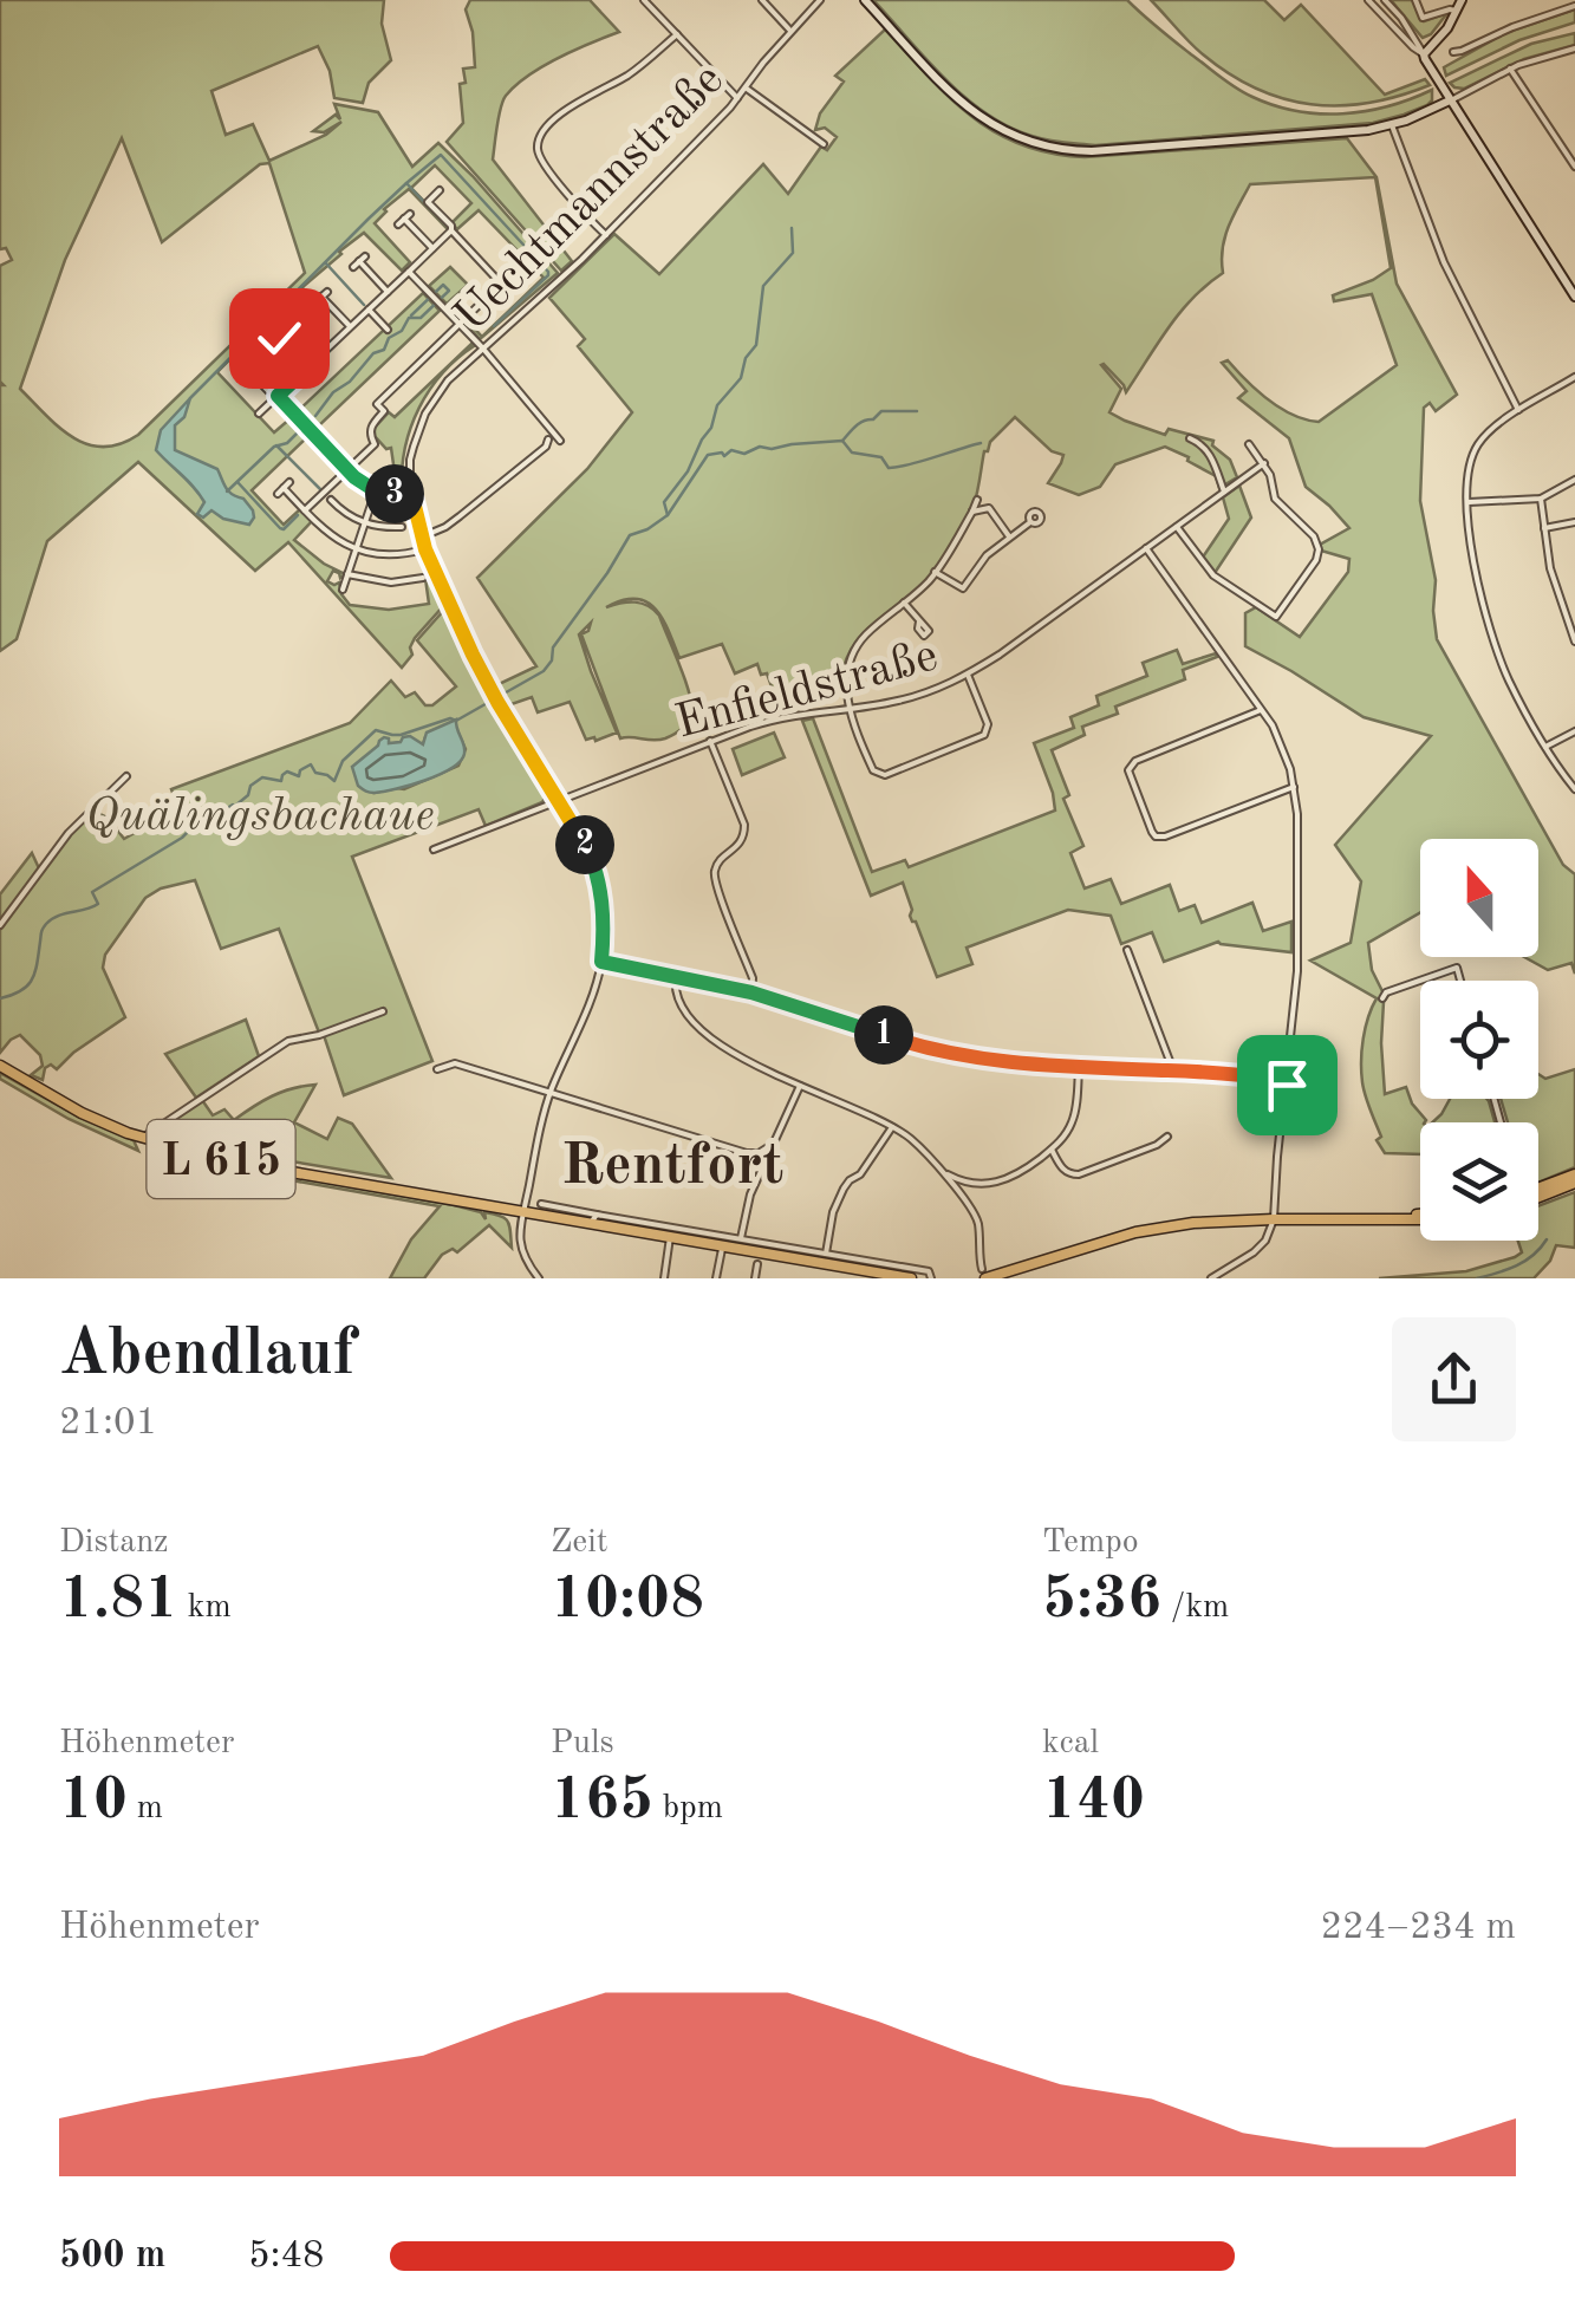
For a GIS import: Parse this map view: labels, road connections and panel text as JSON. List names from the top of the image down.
{
  "streets": {
    "main road": ["L 615"],
    "street": ["Uechtmannstraße", "Enfieldstraße"]
  },
  "districts": ["Rentfort"],
  "parks": ["Quälingsbachaue"],
  "north": "top",
  "page": {
    "pins": ["3", "2", "1"],
    "heading": ["Abendlauf", "21:01"],
    "stats": [
      ["Distanz", "1.81 km"],
      ["Zeit", "10:08"],
      ["Tempo", "5:36 /km"],
      ["Höhenmeter", "10 m"],
      ["Puls", "165 bpm"],
      ["kcal", "140"]
    ],
    "chart": ["Höhenmeter", "224–234 m"],
    "list": [
      {
        "name": "500 m",
        "note": "5:48"
      }
    ]
  }
}
